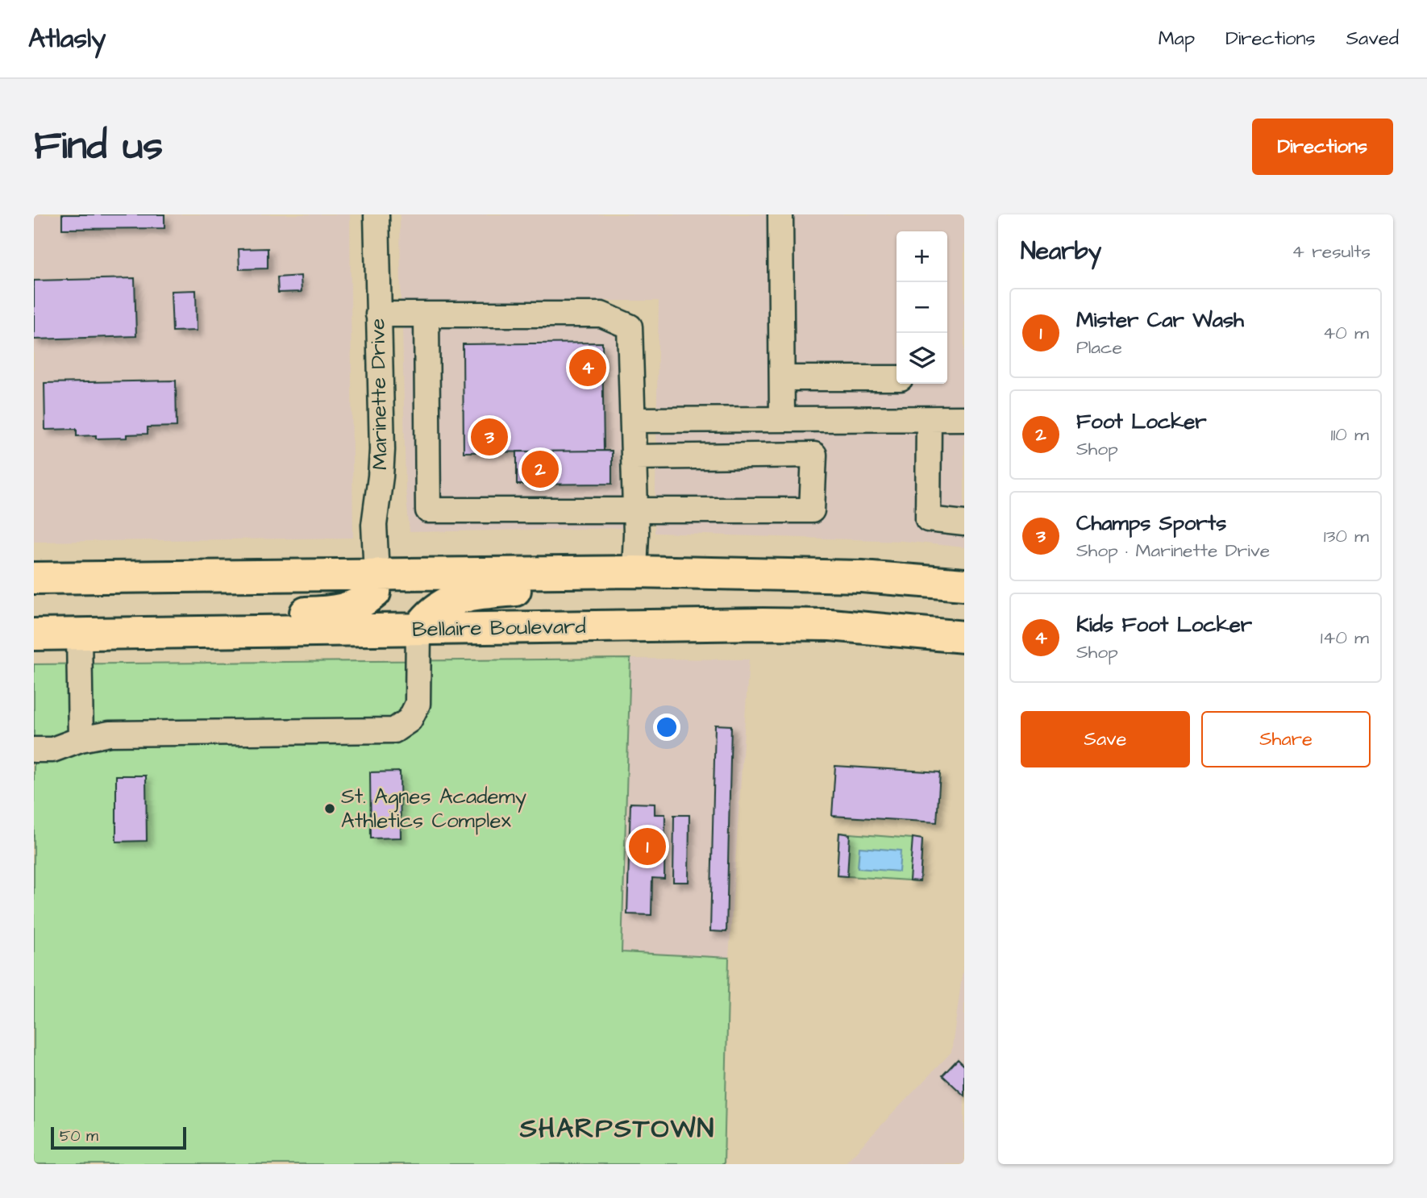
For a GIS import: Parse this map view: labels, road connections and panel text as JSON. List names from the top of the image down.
{
  "streets": {
    "main road": ["Bellaire Boulevard"],
    "street": ["Marinette Drive"]
  },
  "districts": ["SHARPSTOWN"],
  "places": ["St. Agnes Academy Athletics Complex"],
  "scale_bar": "50 m",
  "page": {
    "header": "Atlasly",
    "nav": ["Map", "Directions", "Saved"],
    "buttons": [
      "Directions",
      ["Save", "Share"]
    ],
    "title": "Find us",
    "heading": ["Nearby", "4 results"],
    "map_buttons": ["+", "−"],
    "list": [
      {
        "mark": "1",
        "name": "Mister Car Wash",
        "note": "Place",
        "value": "40 m"
      },
      {
        "mark": "2",
        "name": "Foot Locker",
        "note": "Shop",
        "value": "110 m"
      },
      {
        "mark": "3",
        "name": "Champs Sports",
        "note": "Shop · Marinette Drive",
        "value": "130 m"
      },
      {
        "mark": "4",
        "name": "Kids Foot Locker",
        "note": "Shop",
        "value": "140 m"
      }
    ],
    "pins": [
      "4",
      "3",
      "2",
      "1"
    ],
    "scale": "50 m"
  }
}
